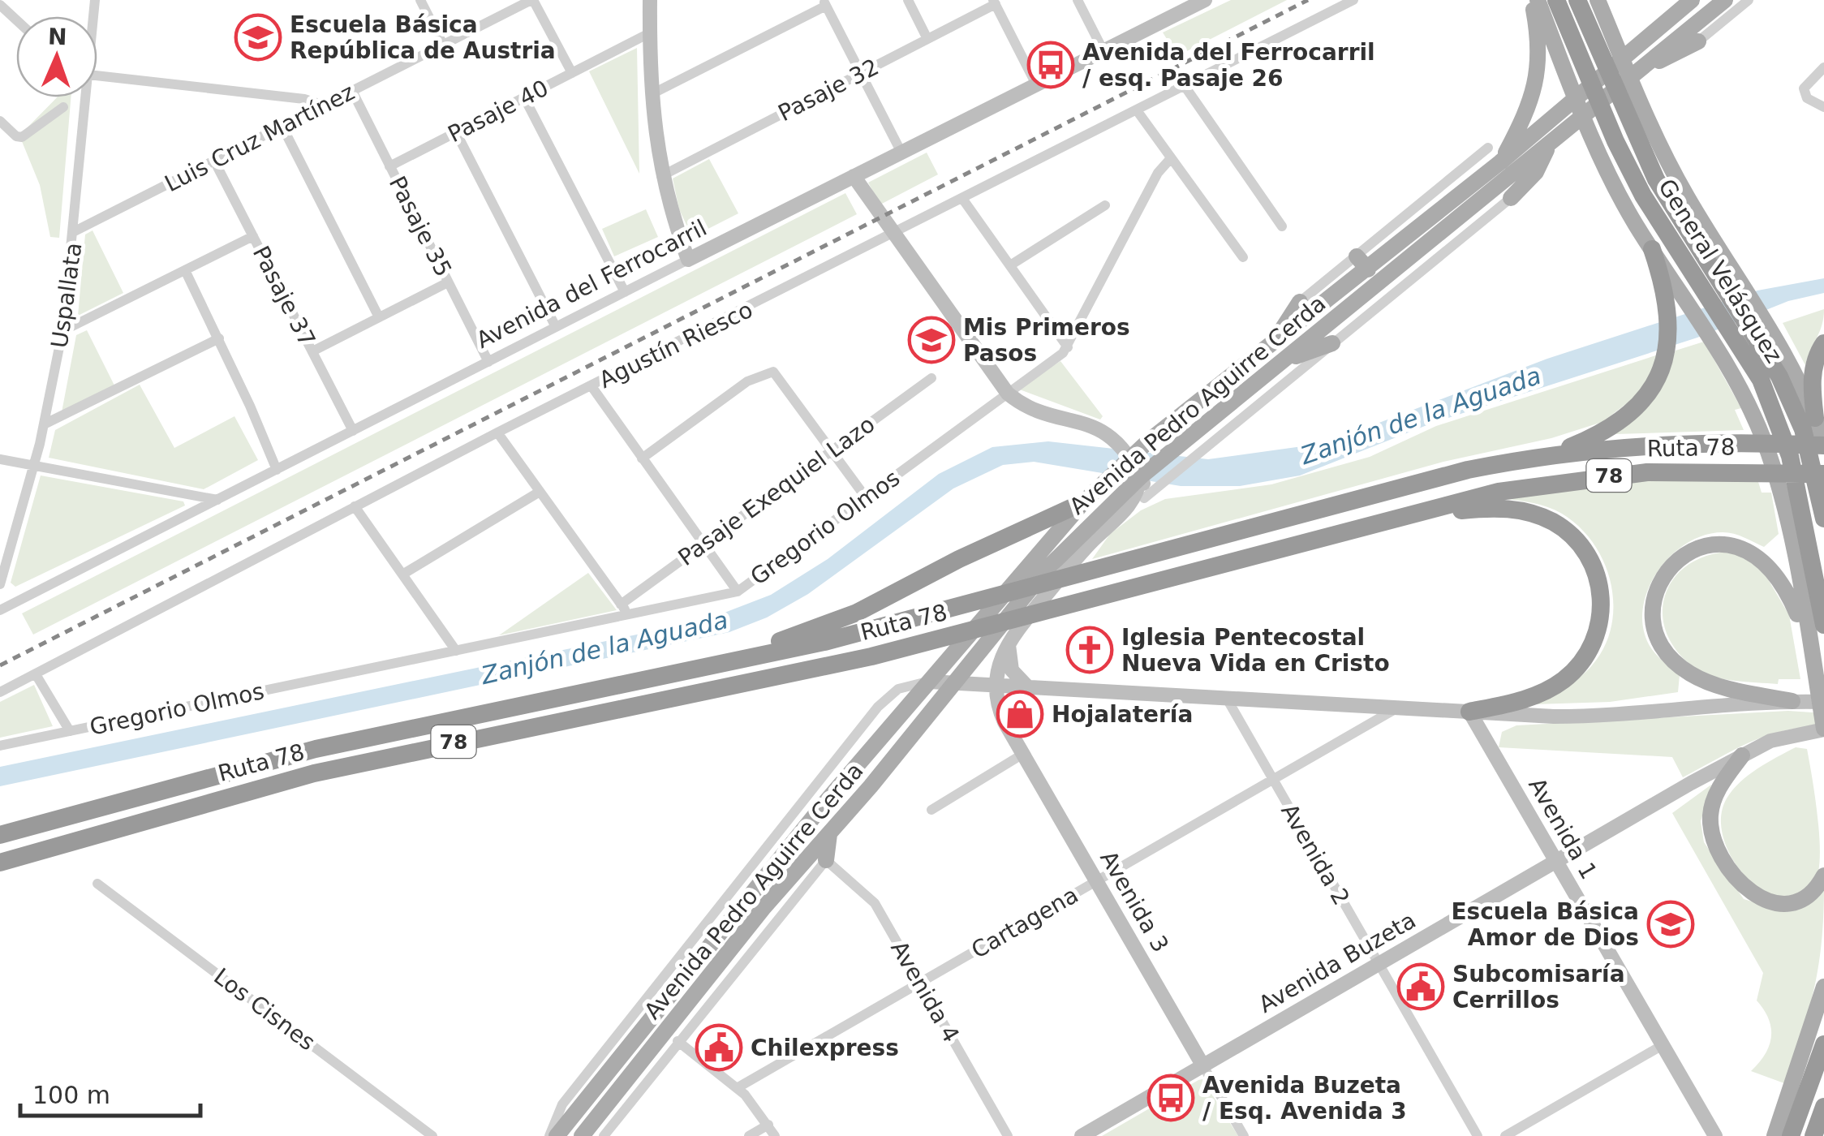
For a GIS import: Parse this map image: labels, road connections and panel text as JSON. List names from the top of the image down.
{
  "streets": {
    "highway": ["General Velásquez", "Ruta 78", "78"],
    "main road": ["Avenida Pedro Aguirre Cerda"],
    "street": [
      "Pasaje 32",
      "Pasaje 40",
      "Luis Cruz Martínez",
      "Pasaje 35",
      "Avenida del Ferrocarril",
      "Uspallata",
      "Pasaje 37",
      "Agustín Riesco",
      "Pasaje Exequiel Lazo",
      "Gregorio Olmos",
      "Avenida 1",
      "Avenida 2",
      "Avenida 3",
      "Cartagena",
      "Avenida Buzeta",
      "Avenida 4",
      "Los Cisnes"
    ]
  },
  "crossings": [
    ["Pasaje 40", "Pasaje 35"],
    ["Luis Cruz Martínez", "Pasaje 35"],
    ["Luis Cruz Martínez", "Uspallata"],
    ["Luis Cruz Martínez", "Pasaje 37"],
    ["Pasaje 35", "Avenida del Ferrocarril"],
    ["General Velásquez", "Ruta 78"],
    ["Avenida del Ferrocarril", "Pasaje 37"],
    ["Agustín Riesco", "Gregorio Olmos"],
    ["Avenida Pedro Aguirre Cerda", "Avenida 4"],
    ["Avenida 1", "Avenida Buzeta"],
    ["Avenida 2", "Cartagena"],
    ["Avenida 2", "Avenida Buzeta"],
    ["Avenida 3", "Cartagena"],
    ["Avenida 3", "Avenida Buzeta"],
    ["Cartagena", "Avenida 4"]
  ],
  "water": ["Zanjón de la Aguada"],
  "places": {
    "school or university": ["Escuela Básica República de Austria", "Mis Primeros Pasos", "Escuela Básica Amor de Dios"],
    "bus stop": ["Avenida del Ferrocarril / esq. Pasaje 26", "Avenida Buzeta / Esq. Avenida 3"],
    "church": ["Iglesia Pentecostal Nueva Vida en Cristo"],
    "shop": ["Hojalatería"],
    "public building": ["Subcomisaría Cerrillos", "Chilexpress"]
  },
  "scale_bar": "100 m",
  "north": "top"
}
